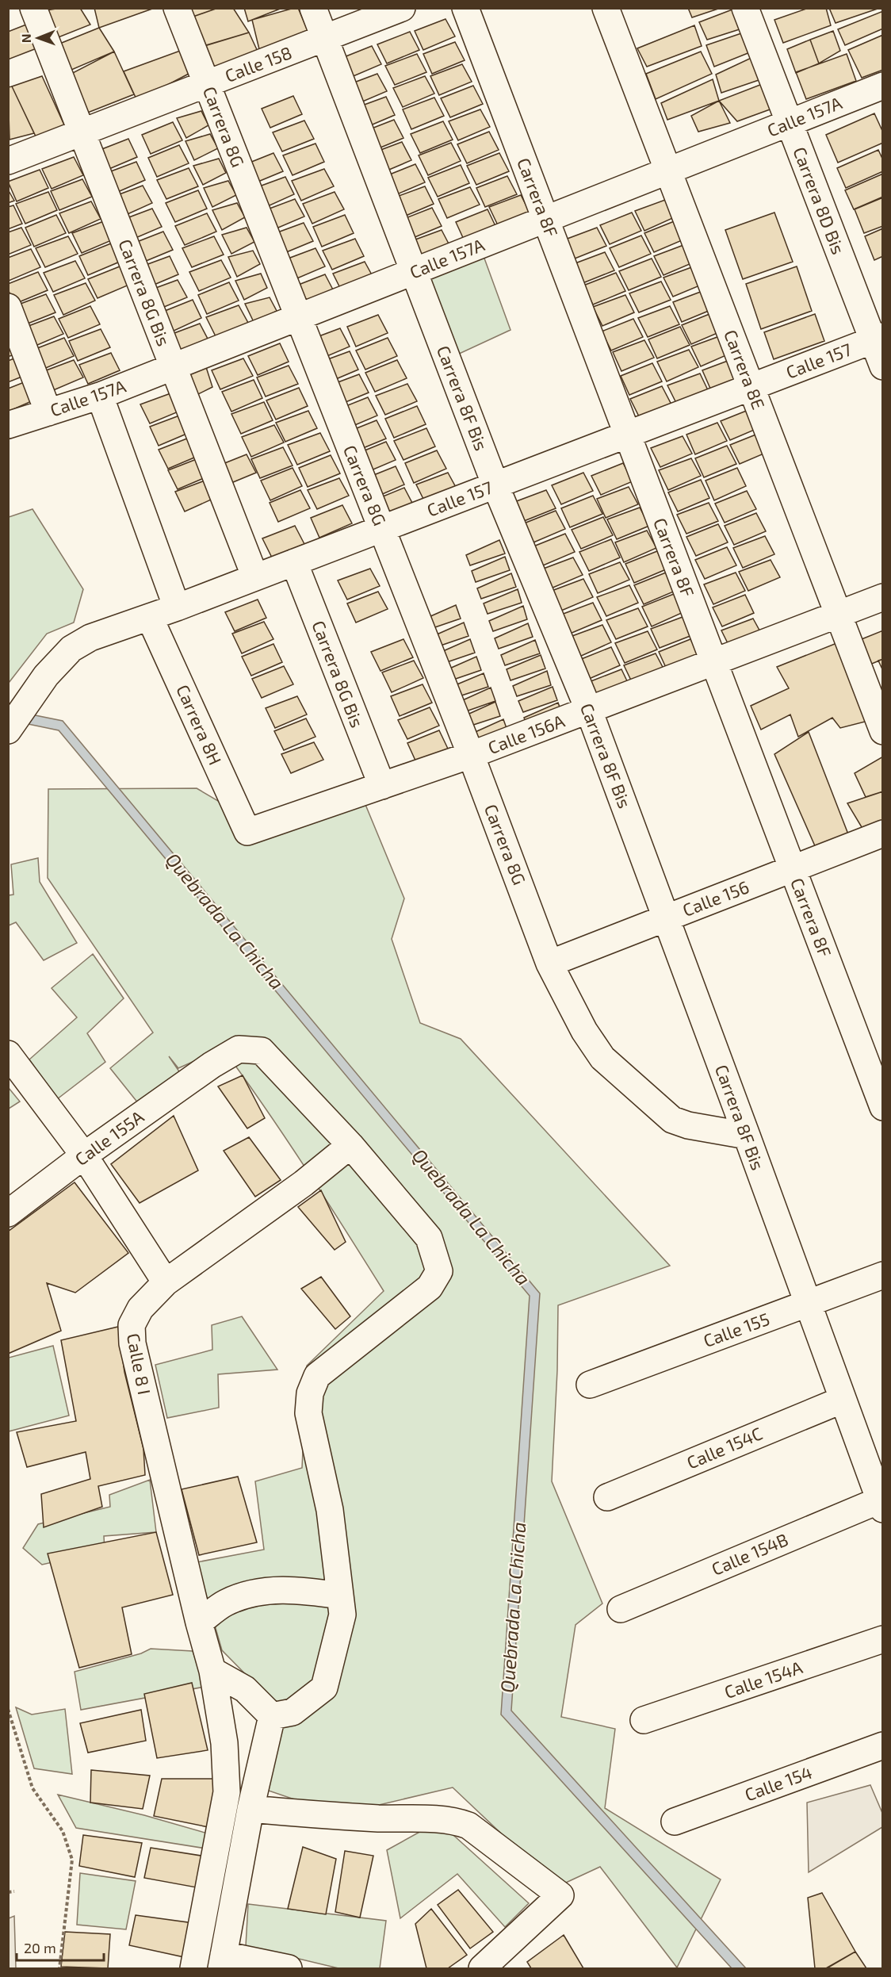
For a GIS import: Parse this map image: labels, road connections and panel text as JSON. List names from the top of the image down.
{
  "streets": {
    "street": [
      "Calle 158",
      "Calle 157A",
      "Carrera 8G",
      "Carrera 8F",
      "Carrera 8D Bis",
      "Carrera 8G Bis",
      "Calle 157",
      "Carrera 8E",
      "Carrera 8F Bis",
      "Carrera 8H",
      "Calle 156A",
      "Calle 156",
      "Calle 155A",
      "Calle 155",
      "Calle 8 I",
      "Calle 154C",
      "Calle 154B",
      "Calle 154A",
      "Calle 154"
    ]
  },
  "crossings": [
    ["Calle 158", "Carrera 8G"],
    ["Calle 158", "Carrera 8G Bis"],
    ["Calle 158", "Carrera 8F Bis"],
    ["Calle 157A", "Carrera 8G"],
    ["Calle 157A", "Carrera 8F"],
    ["Calle 157A", "Carrera 8D Bis"],
    ["Calle 157A", "Carrera 8G Bis"],
    ["Calle 157A", "Carrera 8E"],
    ["Calle 157A", "Carrera 8F Bis"],
    ["Carrera 8G", "Calle 157"],
    ["Carrera 8G", "Carrera 8F Bis"],
    ["Carrera 8G", "Calle 156A"],
    ["Carrera 8G", "Calle 156"],
    ["Carrera 8F", "Calle 157"],
    ["Carrera 8F", "Calle 156A"],
    ["Carrera 8F", "Calle 156"],
    ["Carrera 8D Bis", "Calle 157"],
    ["Carrera 8G Bis", "Calle 157"],
    ["Carrera 8G Bis", "Calle 156A"],
    ["Calle 157", "Carrera 8E"],
    ["Calle 157", "Carrera 8F Bis"],
    ["Calle 157", "Carrera 8H"],
    ["Carrera 8E", "Calle 156A"],
    ["Carrera 8F Bis", "Calle 156A"],
    ["Carrera 8F Bis", "Calle 156"],
    ["Carrera 8F Bis", "Calle 155"],
    ["Carrera 8F Bis", "Calle 154C"],
    ["Carrera 8F Bis", "Calle 154B"],
    ["Carrera 8H", "Calle 156A"],
    ["Calle 155A", "Calle 8 I"]
  ],
  "water": ["Quebrada La Chicha"],
  "scale_bar": "20 m",
  "north": "left"
}
